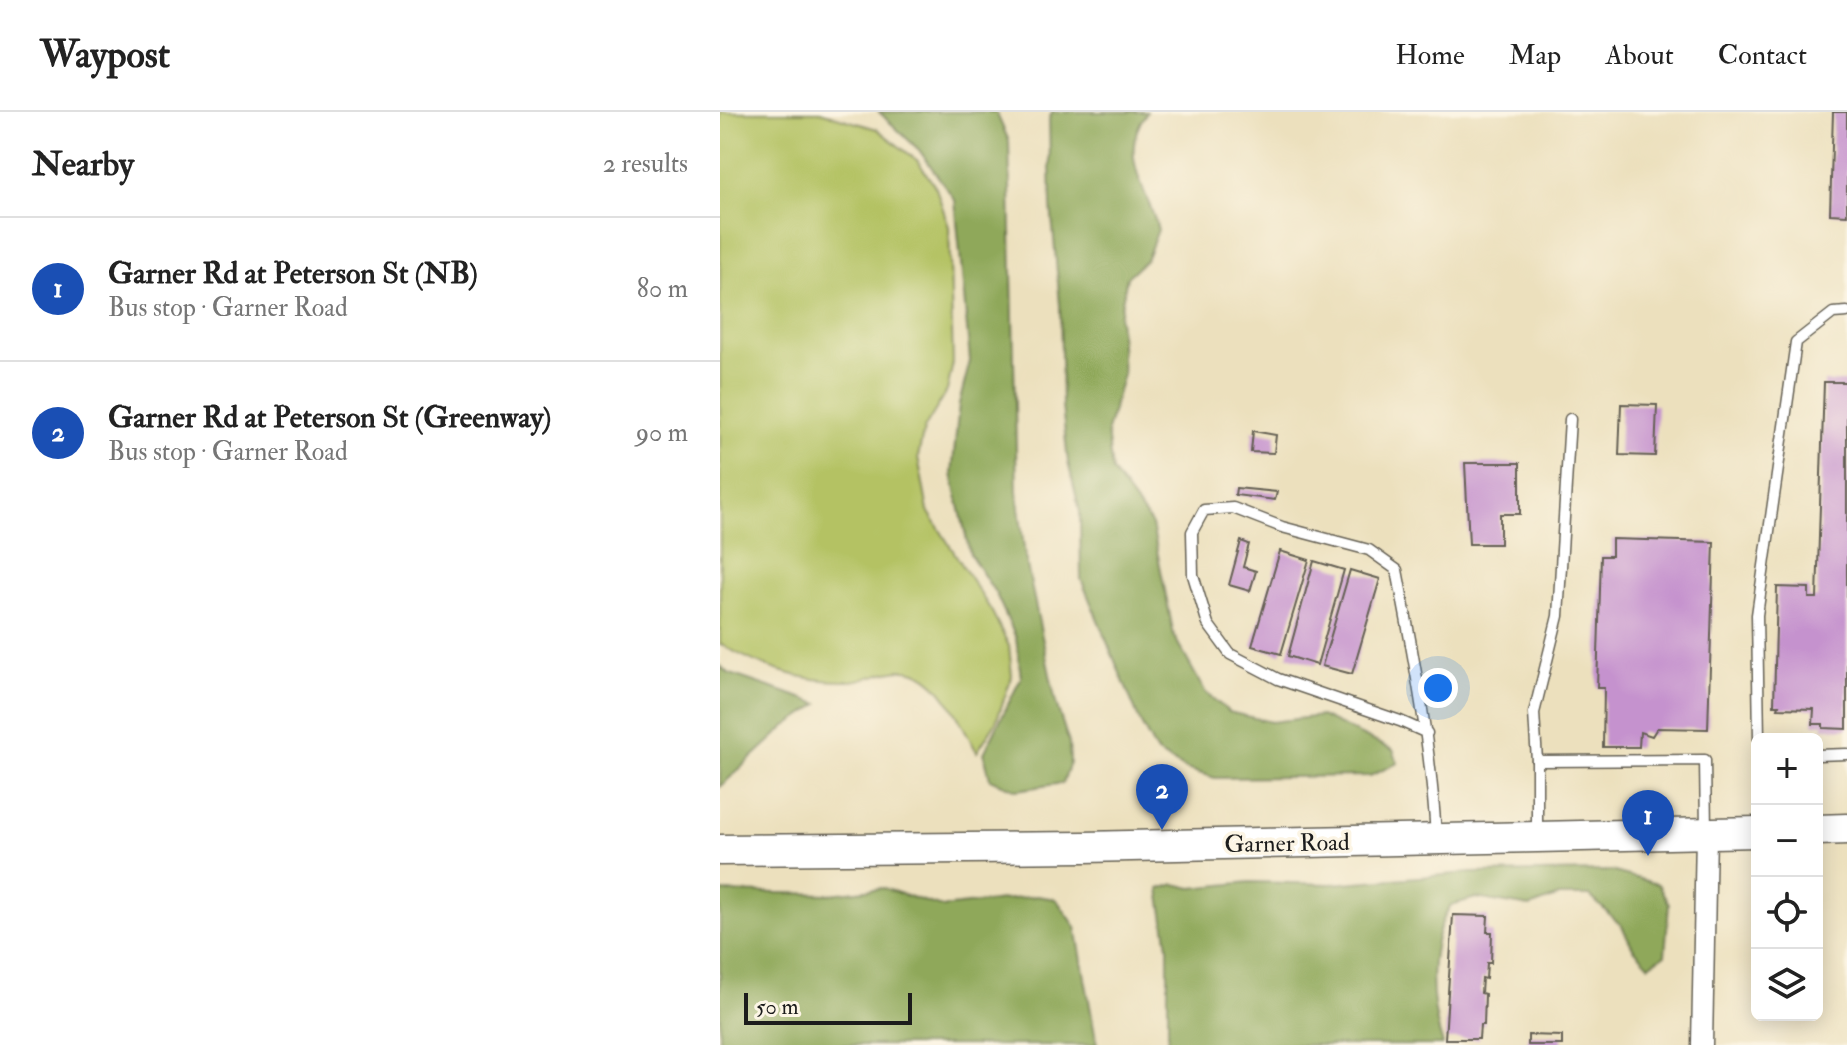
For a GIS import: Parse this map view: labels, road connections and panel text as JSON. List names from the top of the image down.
{
  "streets": {
    "main road": ["Garner Road"]
  },
  "scale_bar": "50 m",
  "page": {
    "header": "Waypost",
    "nav": [
      "Home",
      "Map",
      "About",
      "Contact"
    ],
    "heading": ["Nearby", "2 results"],
    "list": [
      {
        "mark": "1",
        "name": "Garner Rd at Peterson St (NB)",
        "note": "Bus stop · Garner Road",
        "value": "80 m"
      },
      {
        "mark": "2",
        "name": "Garner Rd at Peterson St (Greenway)",
        "note": "Bus stop · Garner Road",
        "value": "90 m"
      }
    ],
    "map_buttons": ["+", "−"],
    "pins": ["2", "1"],
    "scale": "50 m"
  }
}
